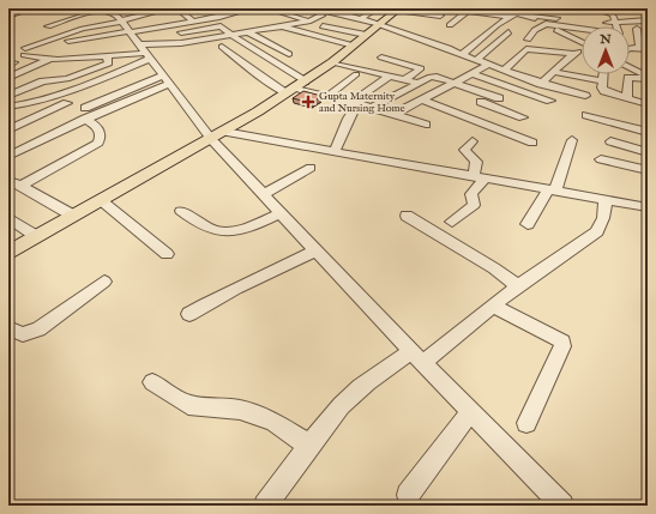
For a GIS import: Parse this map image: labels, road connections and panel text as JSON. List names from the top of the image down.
{
  "places": {
    "health": ["Gupta Maternity and Nursing Home"]
  },
  "north": "top"
}
